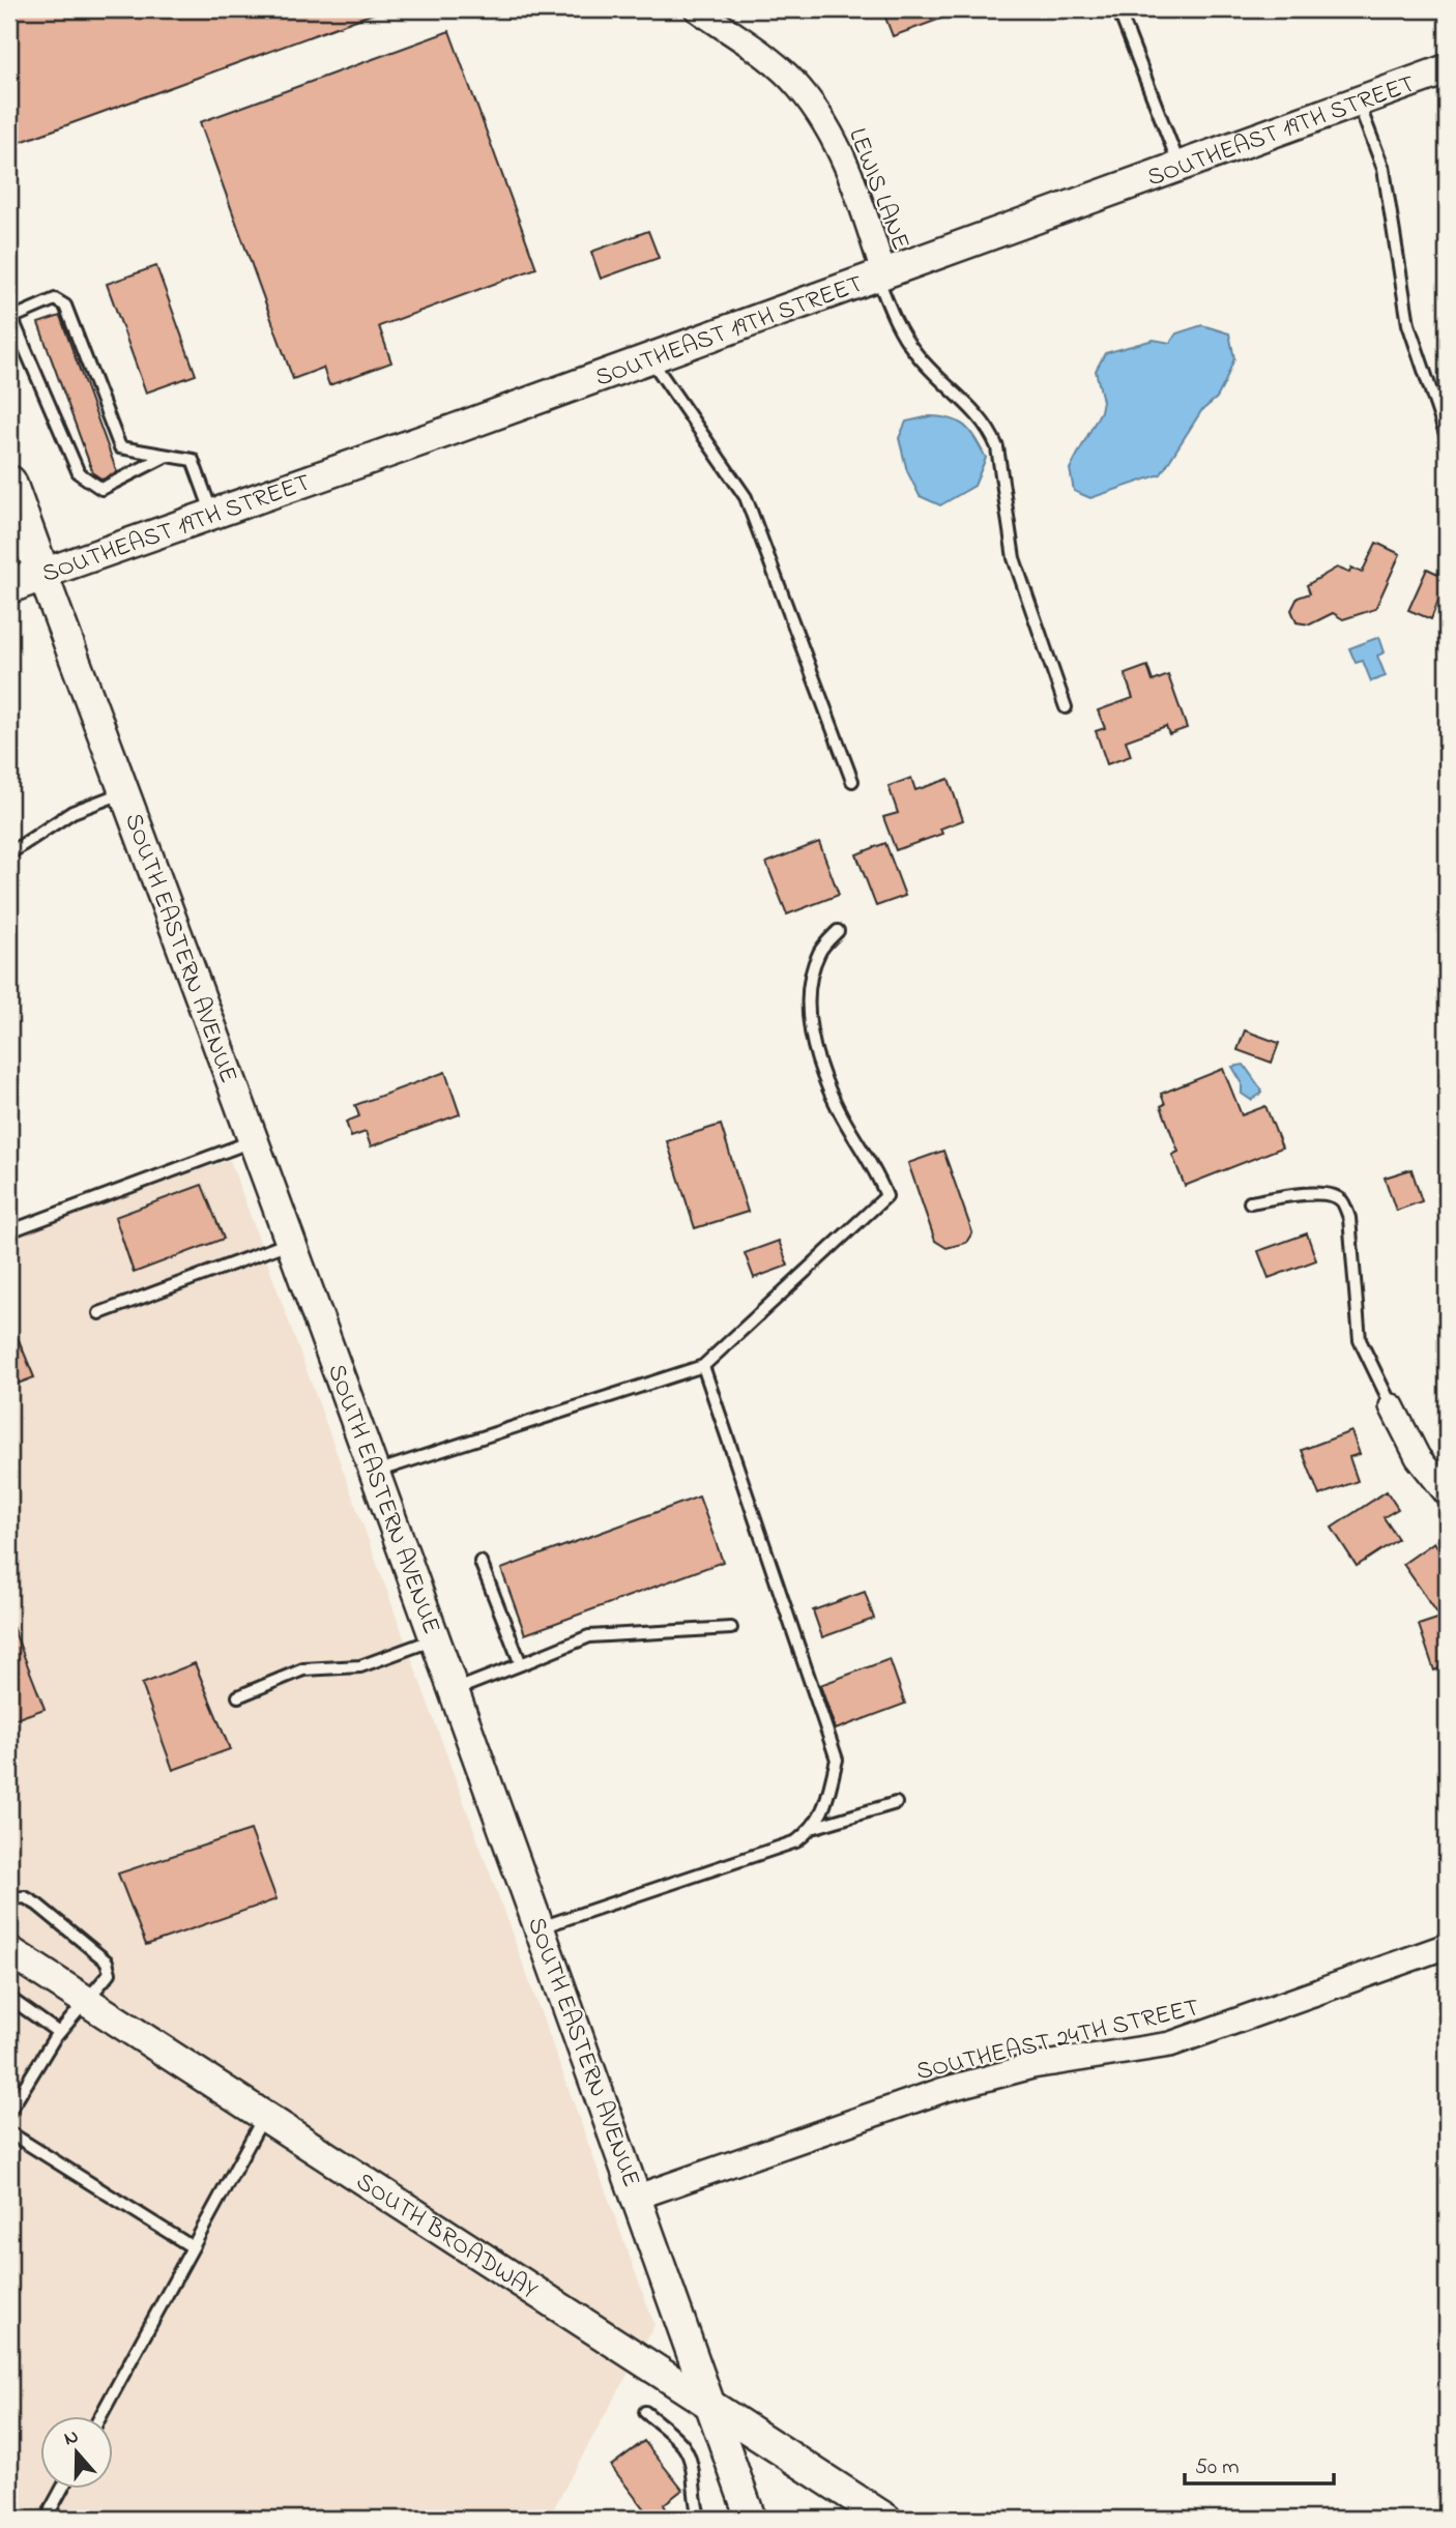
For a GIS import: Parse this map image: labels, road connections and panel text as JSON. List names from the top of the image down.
{
  "streets": {
    "main road": ["SOUTHEAST 19TH STREET", "SOUTH EASTERN AVENUE"],
    "street": ["LEWIS LANE", "SOUTHEAST 24TH STREET", "SOUTH BROADWAY"]
  },
  "crossings": [
    ["SOUTHEAST 19TH STREET", "LEWIS LANE"],
    ["SOUTHEAST 19TH STREET", "SOUTH EASTERN AVENUE"],
    ["SOUTH EASTERN AVENUE", "SOUTHEAST 24TH STREET"],
    ["SOUTH EASTERN AVENUE", "SOUTH BROADWAY"]
  ],
  "scale_bar": "50 m",
  "north": "top"
}
